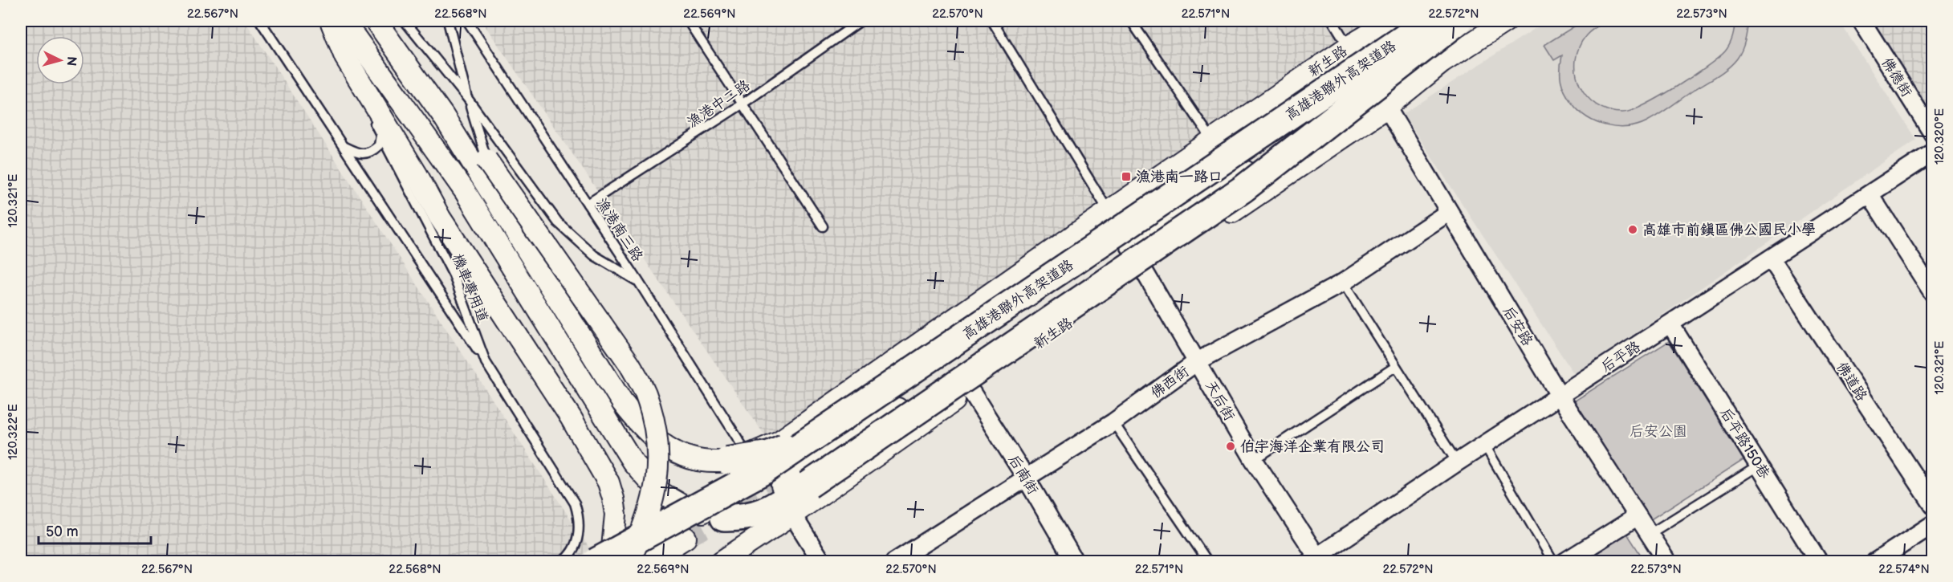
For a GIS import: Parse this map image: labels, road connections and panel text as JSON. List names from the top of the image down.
{
  "streets": {
    "highway": ["高雄港聯外高架道路"],
    "street": [
      "新生路",
      "佛德街",
      "后安路",
      "后平路",
      "佛道路",
      "佛西街",
      "天后街",
      "后平路150巷",
      "后南街"
    ],
    "lane": ["漁港中二路", "漁港南三路", "機車專用道"]
  },
  "crossings": [
    ["新生路", "漁港南三路"],
    ["新生路", "后安路"],
    ["新生路", "天后街"],
    ["新生路", "后南街"],
    ["漁港中二路", "漁港南三路"],
    ["后安路", "后平路"],
    ["后安路", "佛西街"],
    ["后平路", "佛道路"],
    ["后平路", "天后街"],
    ["后平路", "后平路150巷"],
    ["佛西街", "天后街"],
    ["佛西街", "后南街"]
  ],
  "parks": ["后安公園"],
  "places": {
    "transit": ["漁港南一路口"],
    "other": ["高雄市前鎮區佛公國民小學", "伯宇海洋企業有限公司"]
  },
  "scale_bar": "50 m",
  "north": "right",
  "coordinates": [
    "22.567°N",
    "22.568°N",
    "22.569°N",
    "22.570°N",
    "22.571°N",
    "22.572°N",
    "22.573°N",
    "120.320°E",
    "120.321°E",
    "120.322°E",
    "22.574°N"
  ]
}
